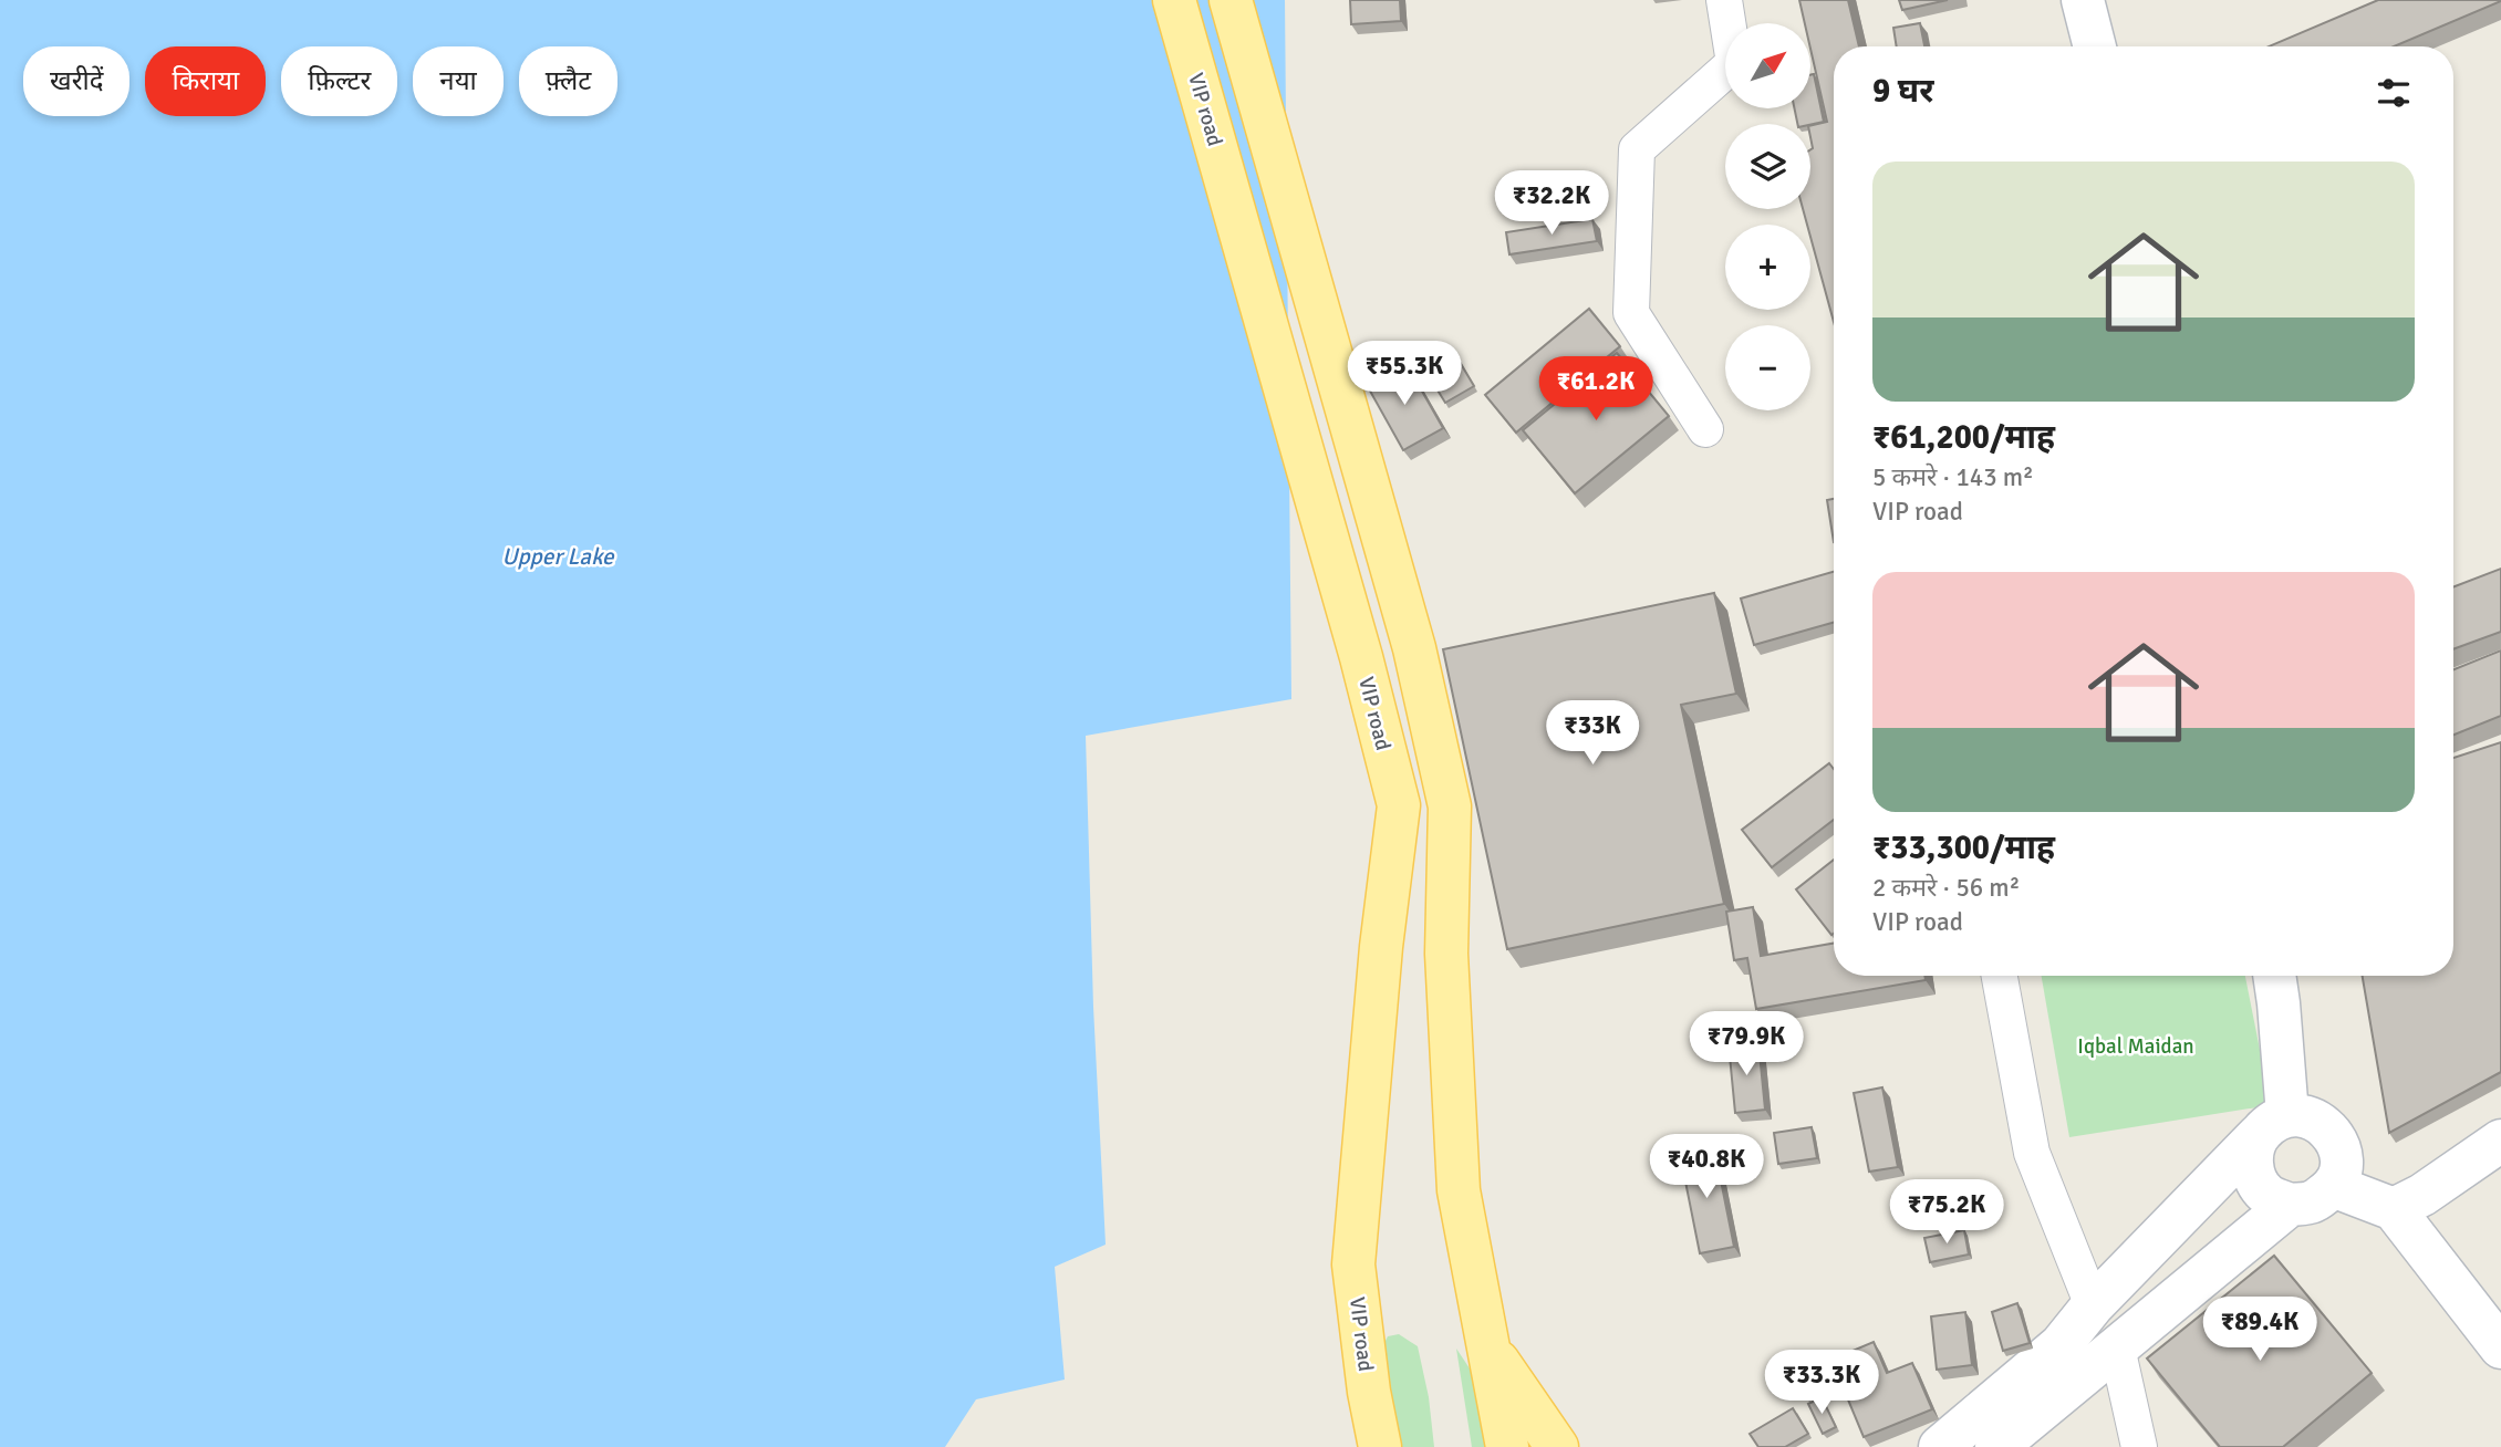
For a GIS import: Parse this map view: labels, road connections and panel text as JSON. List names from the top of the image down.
{
  "streets": {
    "main road": ["VIP road"]
  },
  "water": ["Upper Lake"],
  "parks": ["Iqbal Maidan"],
  "north": "top right",
  "page": {
    "map_buttons": ["+", "−"],
    "chip": [
      "खरीदें",
      "किराया",
      "फ़िल्टर",
      "नया",
      "फ़्लैट"
    ],
    "heading": "9 घर",
    "list": [
      {
        "name": "₹61,200/माह",
        "note": "5 कमरे · 143 m² · VIP road"
      },
      {
        "name": "₹33,300/माह",
        "note": "2 कमरे · 56 m² · VIP road"
      }
    ],
    "price": [
      "₹32.2K",
      "₹55.3K",
      "₹61.2K",
      "₹33K",
      "₹79.9K",
      "₹40.8K",
      "₹75.2K",
      "₹89.4K",
      "₹33.3K"
    ]
  }
}
